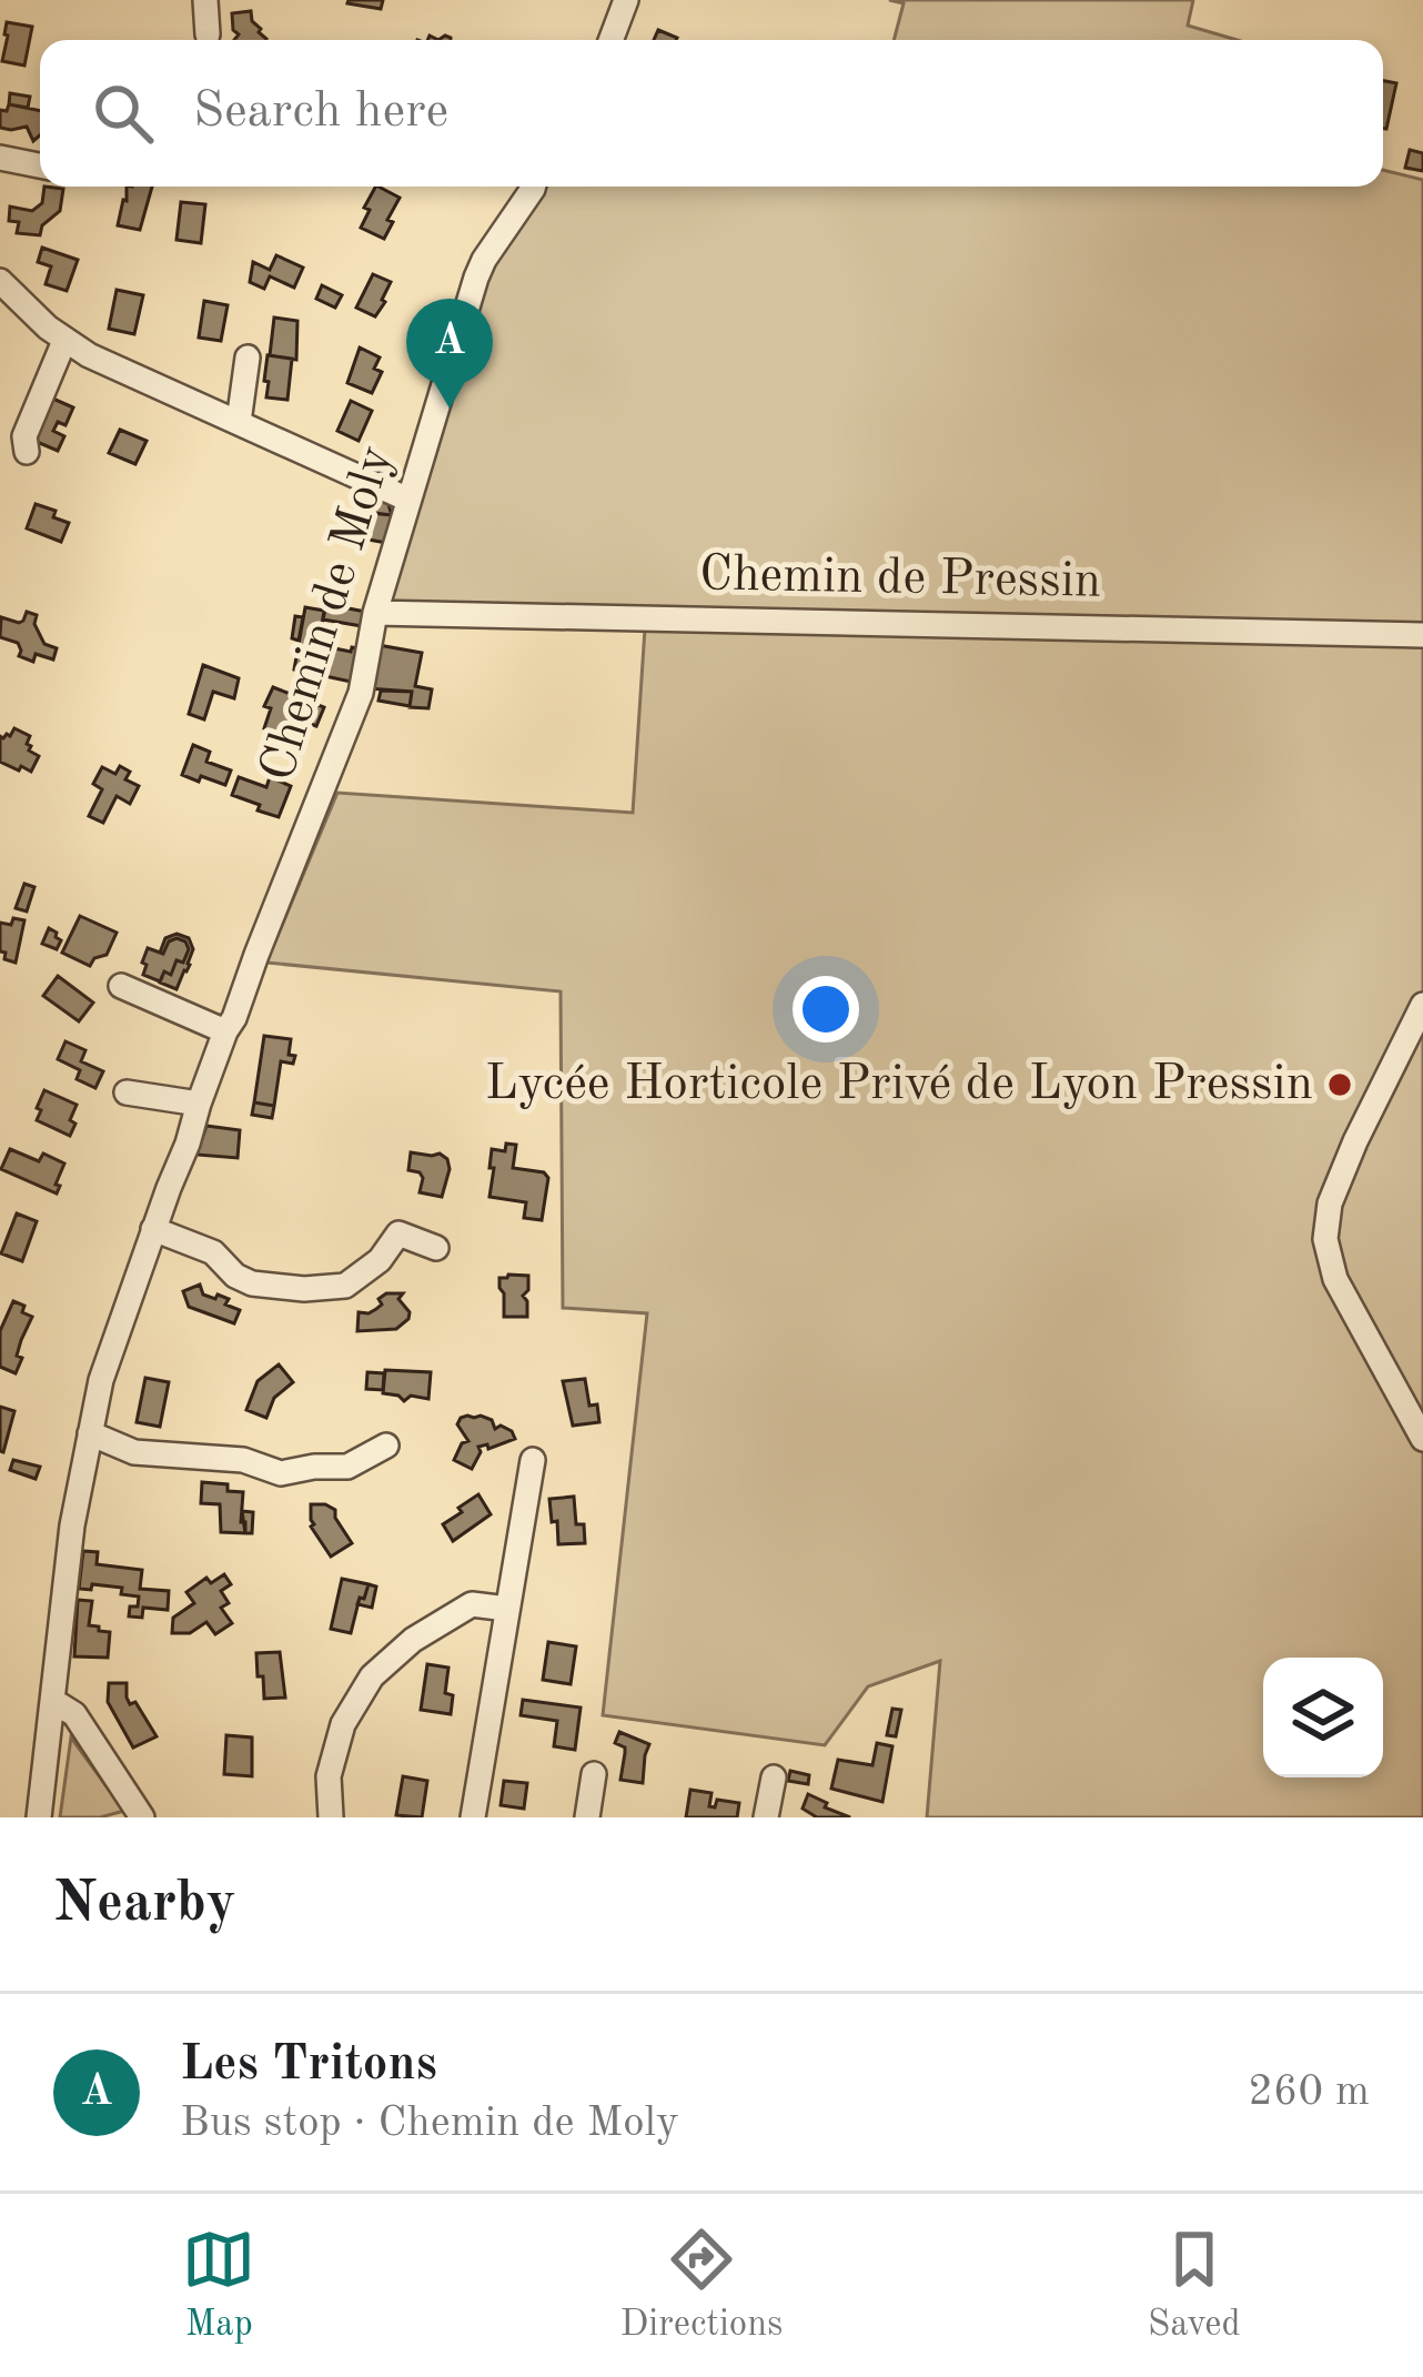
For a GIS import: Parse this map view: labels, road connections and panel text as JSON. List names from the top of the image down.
{
  "streets": {
    "street": ["Chemin de Pressin", "Chemin de Moly"]
  },
  "crossings": [
    ["Chemin de Pressin", "Chemin de Moly"]
  ],
  "places": ["Lycée Horticole Privé de Lyon Pressin"],
  "page": {
    "search": "Search here",
    "pins": "A",
    "heading": "Nearby",
    "list": [
      {
        "mark": "A",
        "name": "Les Tritons",
        "note": "Bus stop · Chemin de Moly",
        "value": "260 m"
      }
    ],
    "nav": ["Map", "Directions", "Saved"]
  }
}
